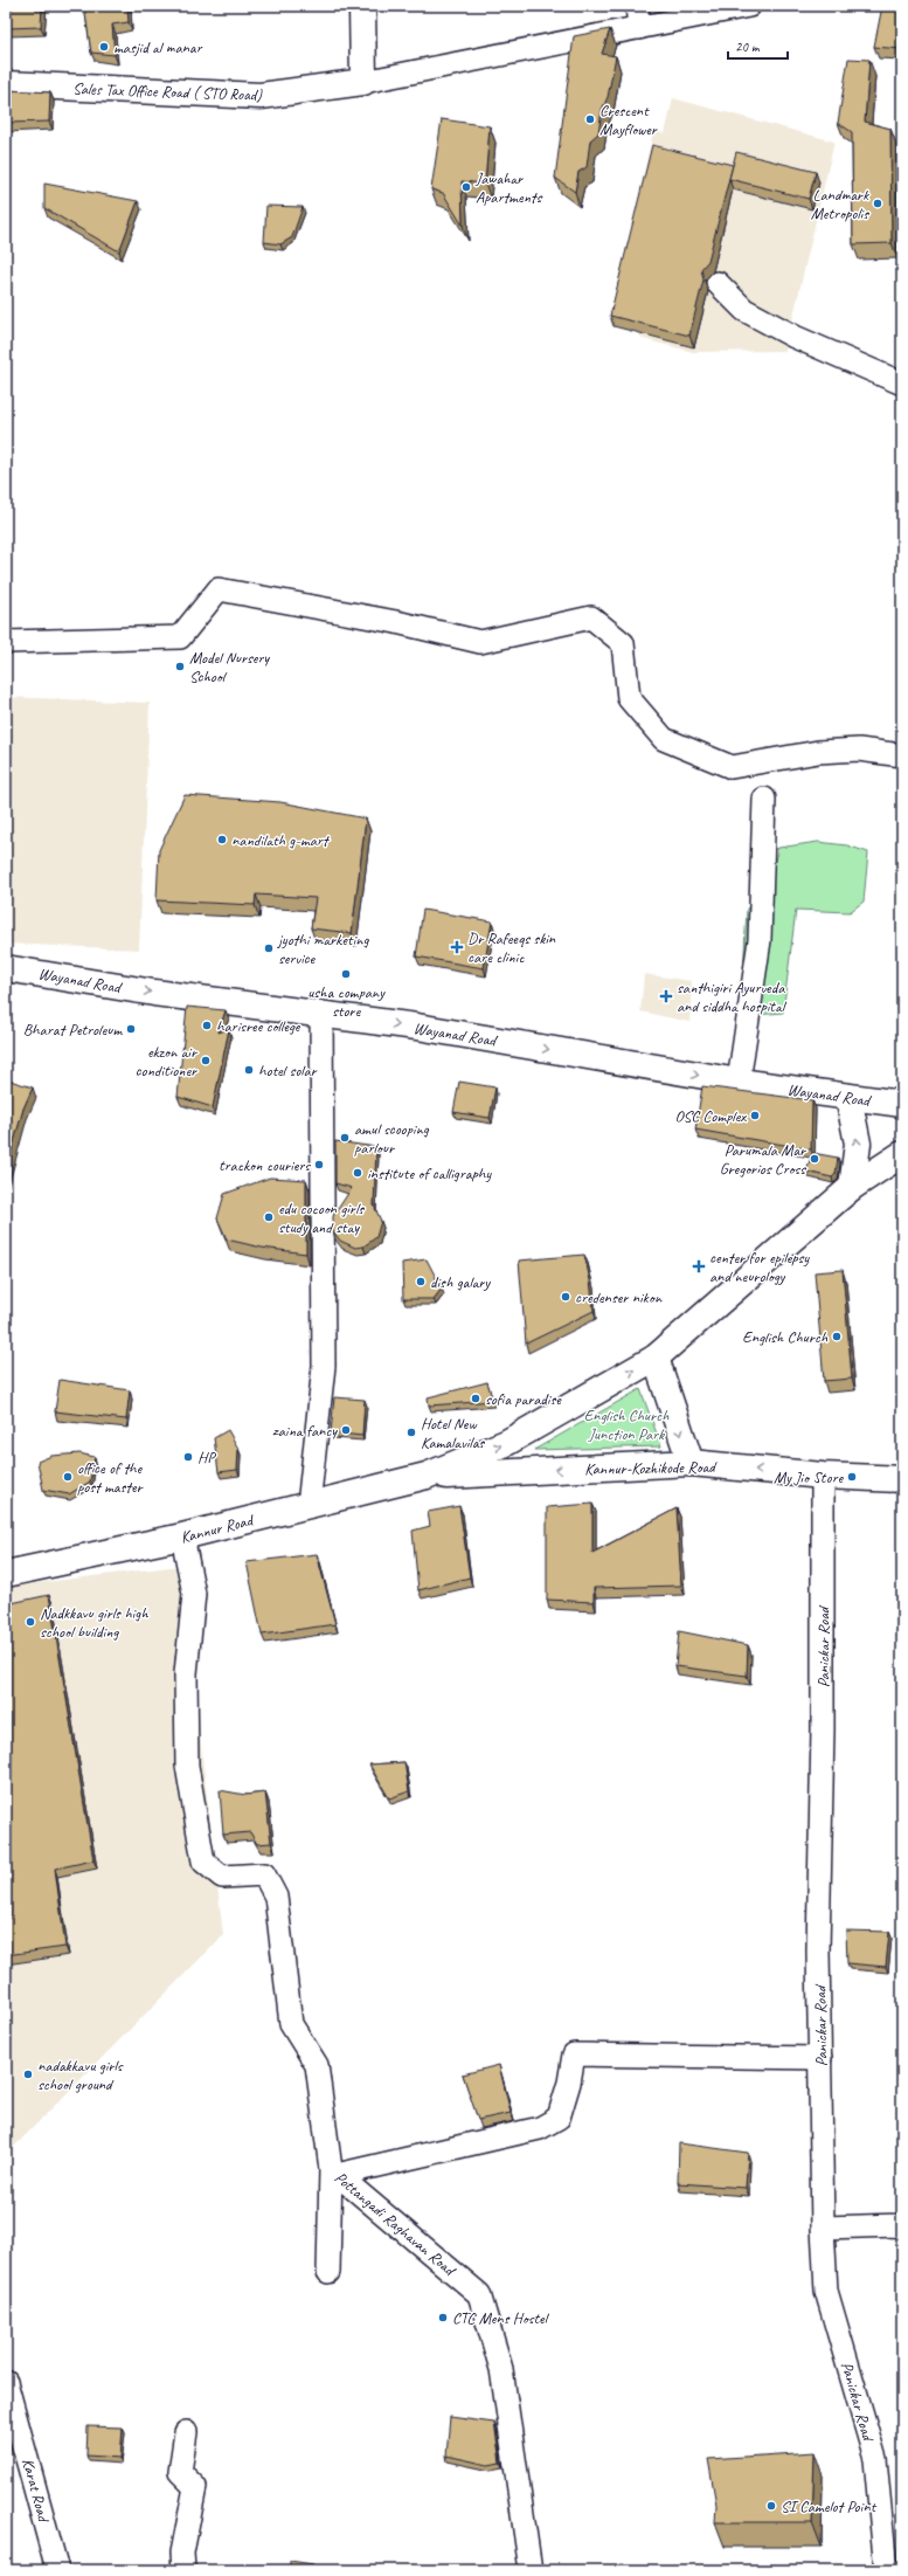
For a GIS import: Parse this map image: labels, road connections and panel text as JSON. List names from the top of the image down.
{
  "streets": {
    "main road": [
      "Sales Tax Office Road ( STO Road)",
      "Wayanad Road",
      "Kannur-Kozhikode Road",
      "Kannur Road"
    ],
    "street": ["Panickar Road", "Pottangadi Raghavan Road", "Karat Road"]
  },
  "crossings": [
    ["Kannur-Kozhikode Road", "Kannur Road"],
    ["Kannur-Kozhikode Road", "Panickar Road"],
    ["Kannur Road", "Pottangadi Raghavan Road"]
  ],
  "one_way": ["Wayanad Road", "Kannur-Kozhikode Road"],
  "parks": ["English Church Junction Park"],
  "places": {
    "other": [
      "masjid al manar",
      "Crescent Mayflower",
      "Jawahar Apartments",
      "Landmark Metropolis",
      "Model Nursery School",
      "nandilath g-mart",
      "jyothi marketing service",
      "usha company store",
      "harisree college",
      "Bharat Petroleum",
      "ekzon air conditioner",
      "hotel solar",
      "OSC Complex",
      "amul scooping parlour",
      "Parumala Mar Gregorios Cross",
      "trackon couriers",
      "institute of calligraphy",
      "edu cocoon girls study and stay",
      "dish galary",
      "credenser nikon",
      "English Church",
      "sofia paradise",
      "zaina fancy",
      "Hotel New Kamalavilas",
      "HP",
      "office of the post master",
      "My Jio Store",
      "Nadkkavu girls high school building",
      "nadakkavu girls school ground",
      "CTC Mens Hostel",
      "SI Camelot Point"
    ],
    "health": ["Dr Rafeeqs skin care clinic", "santhigiri Ayurveda and siddha hospital", "center for epilepsy and neurology"]
  },
  "scale_bar": "20 m"
}
